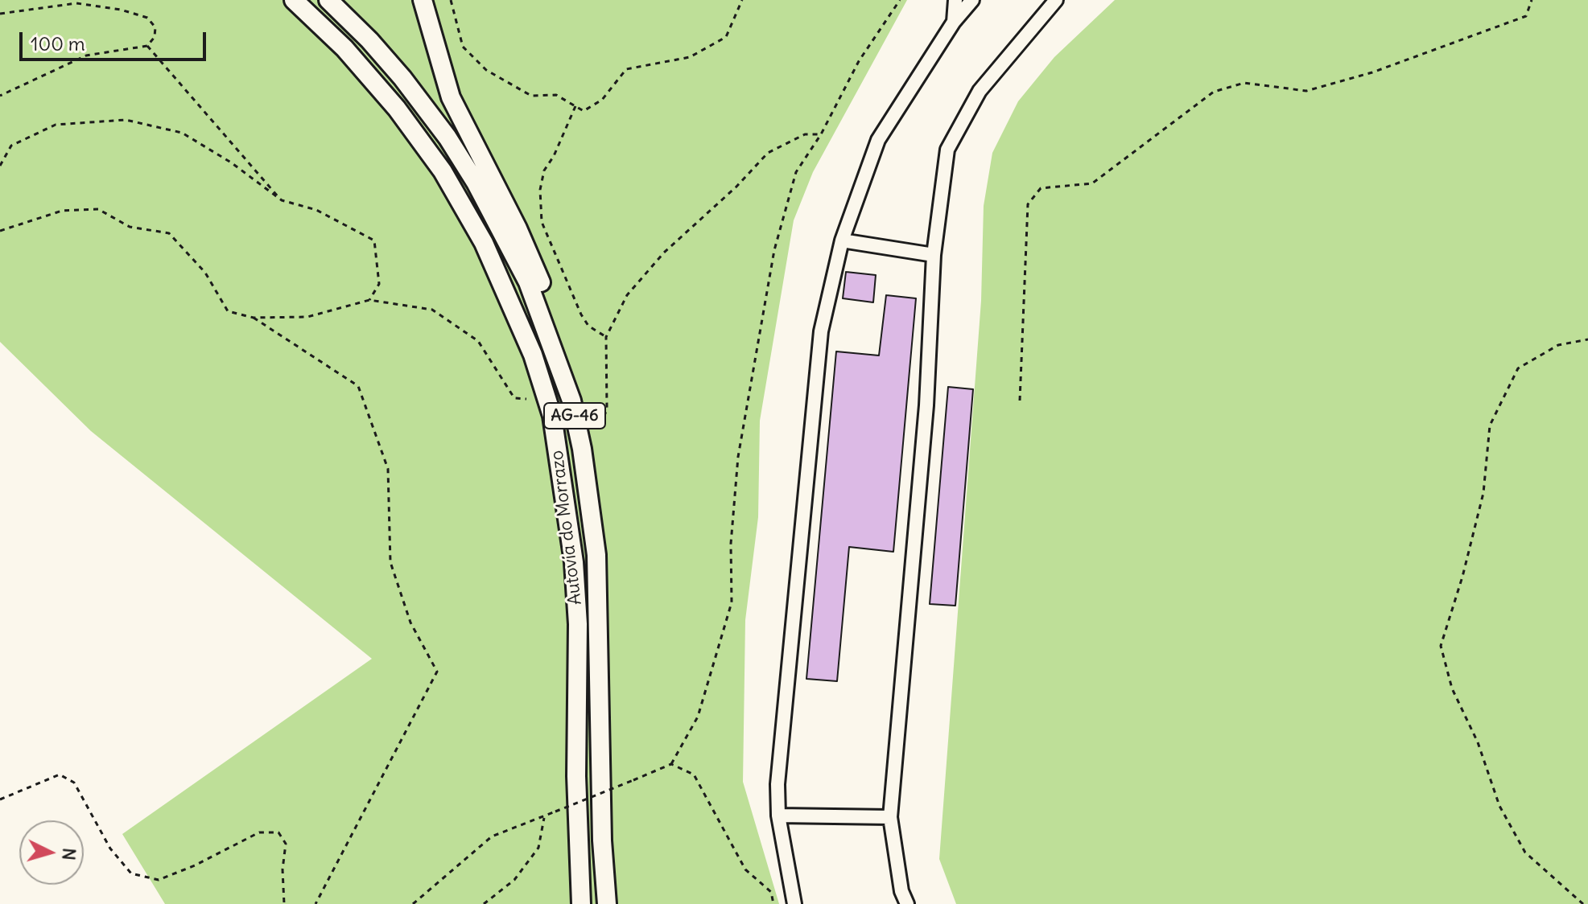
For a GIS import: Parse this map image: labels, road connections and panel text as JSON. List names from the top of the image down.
{
  "streets": {
    "highway": ["AG-46", "Autovía do Morrazo"]
  },
  "scale_bar": "100 m",
  "north": "right"
}
